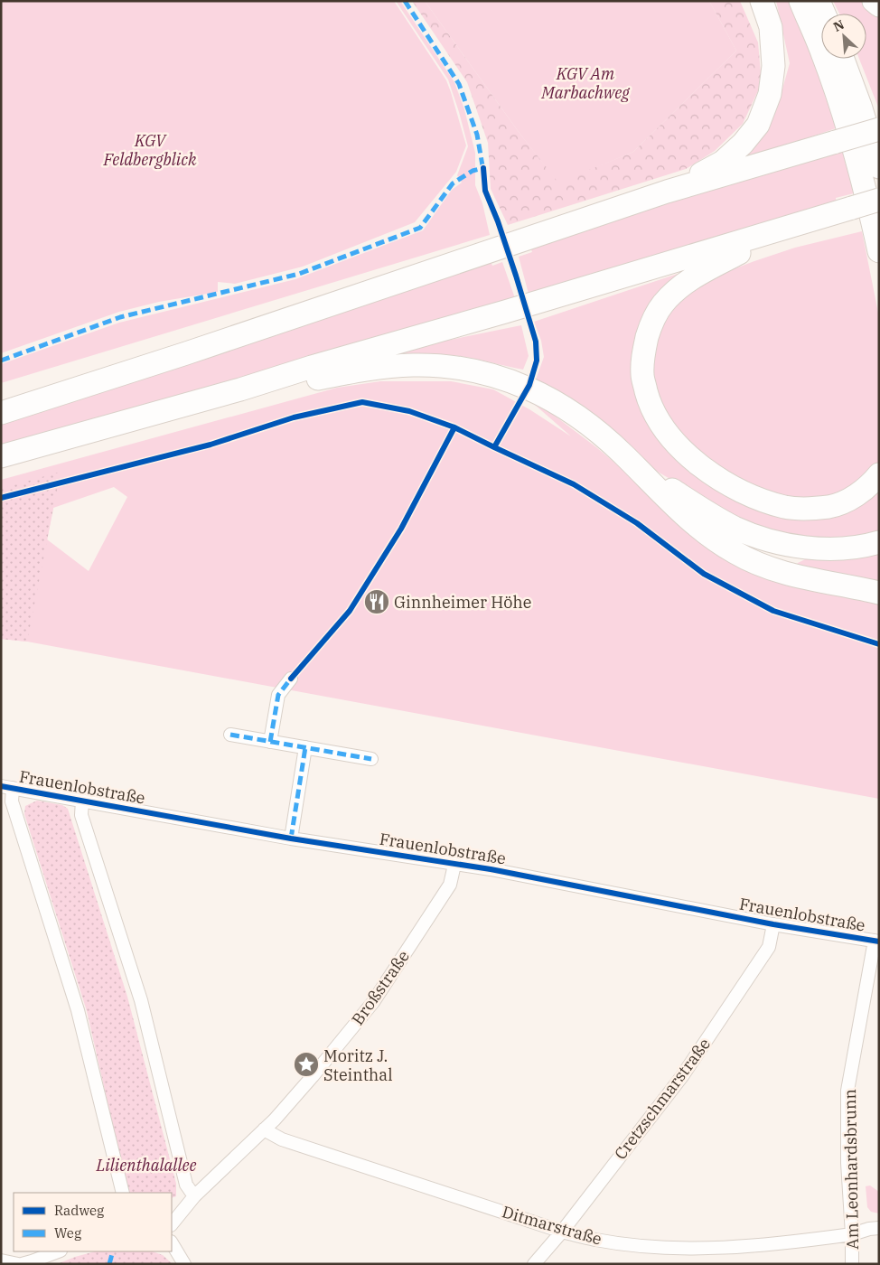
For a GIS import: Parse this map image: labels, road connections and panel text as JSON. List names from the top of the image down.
{
  "streets": {
    "street": [
      "Frauenlobstraße",
      "Broßstraße",
      "Cretzschmarstraße",
      "Am Leonhardsbrunn",
      "Ditmarstraße"
    ]
  },
  "crossings": [
    ["Frauenlobstraße", "Broßstraße"],
    ["Frauenlobstraße", "Cretzschmarstraße"],
    ["Frauenlobstraße", "Am Leonhardsbrunn"],
    ["Broßstraße", "Ditmarstraße"],
    ["Cretzschmarstraße", "Ditmarstraße"],
    ["Am Leonhardsbrunn", "Ditmarstraße"]
  ],
  "parks": ["KGV Am Marbachweg", "KGV Feldbergblick", "Lilienthalallee"],
  "places": {
    "restaurant": ["Ginnheimer Höhe"],
    "place": ["Moritz J. Steinthal"]
  },
  "legend": ["Radweg", "Weg"],
  "north": "top left"
}
